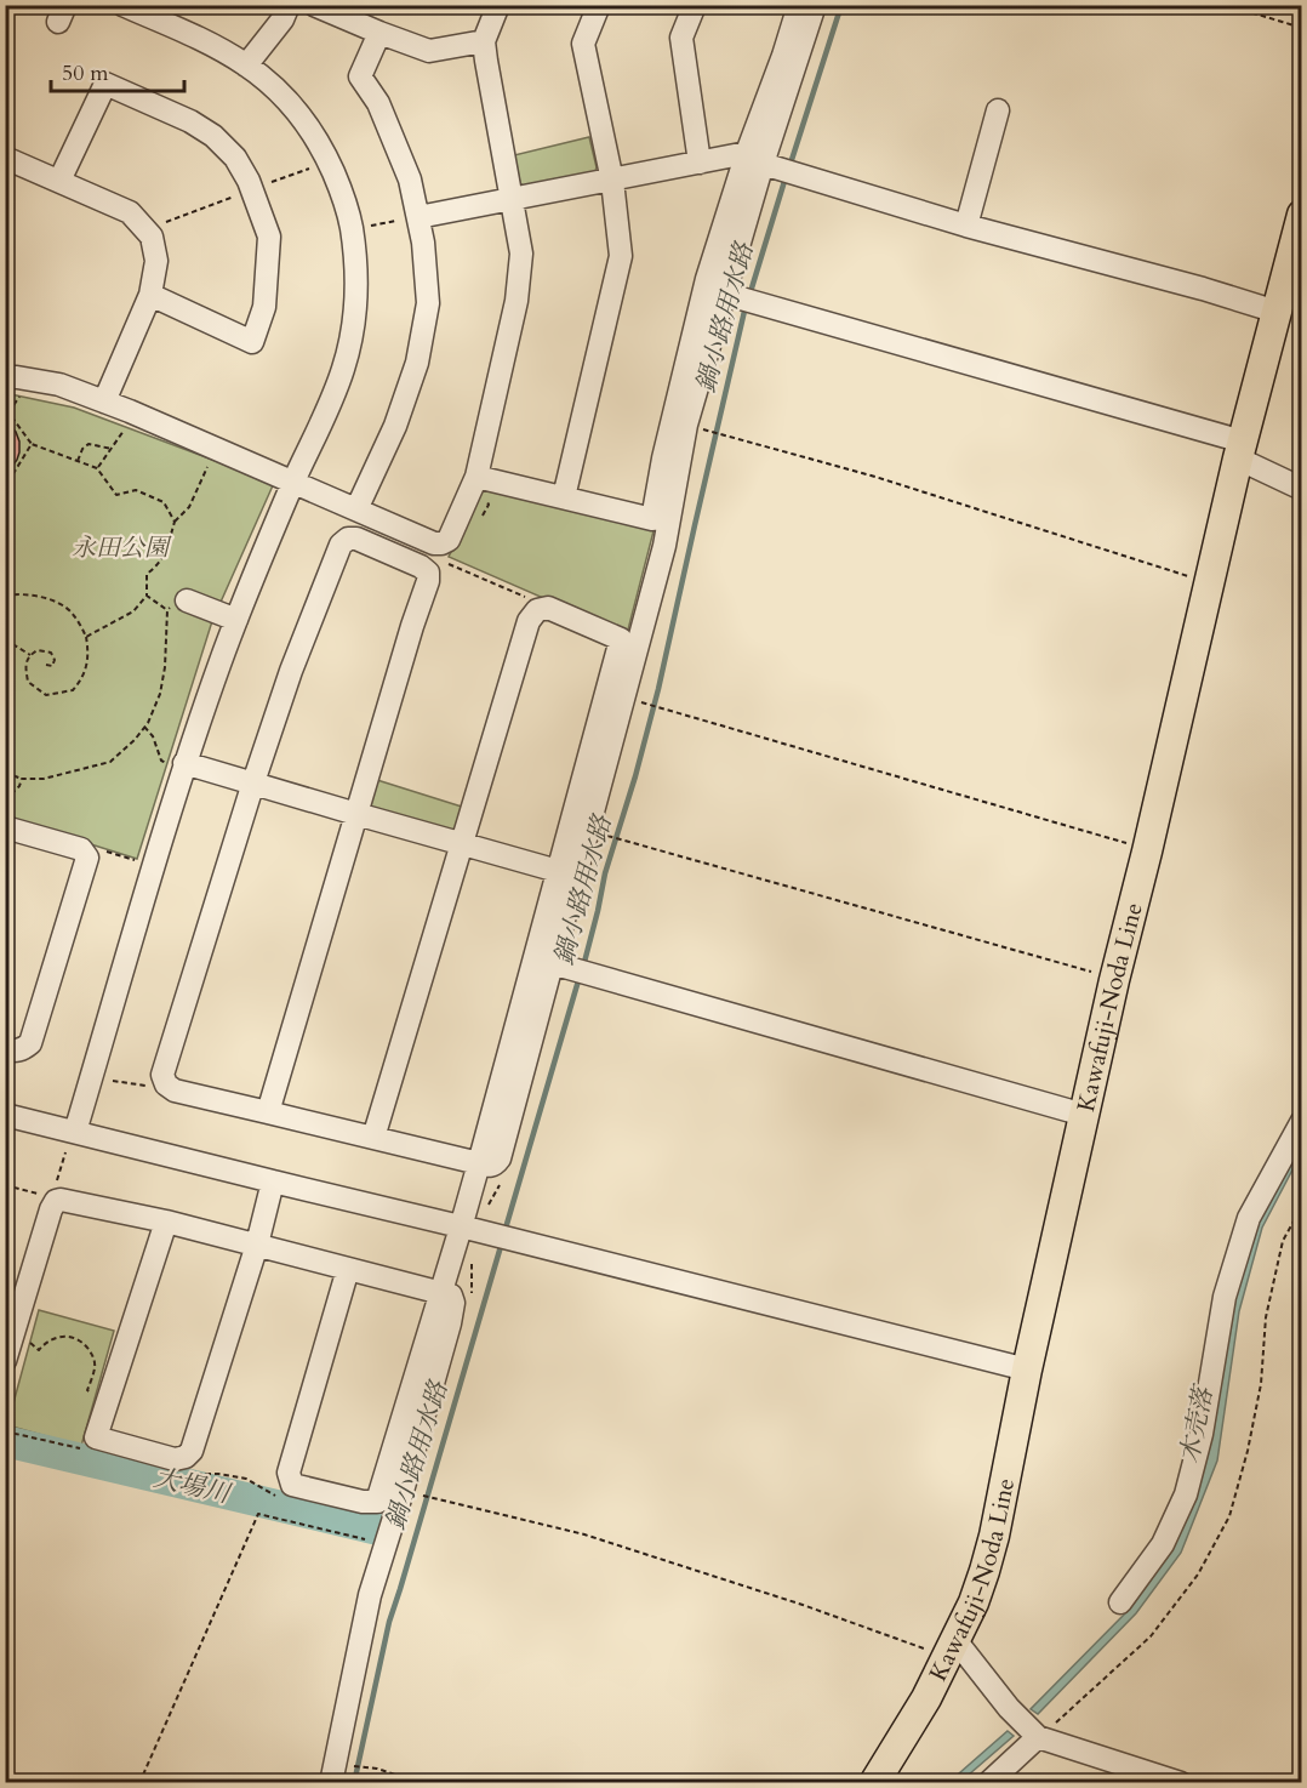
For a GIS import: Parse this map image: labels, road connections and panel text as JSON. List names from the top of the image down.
{
  "streets": {
    "main road": ["Kawafuji-Noda Line"]
  },
  "water": ["鍋小路用水路", "木売落", "大場川"],
  "parks": ["永田公園"],
  "scale_bar": "50 m"
}
